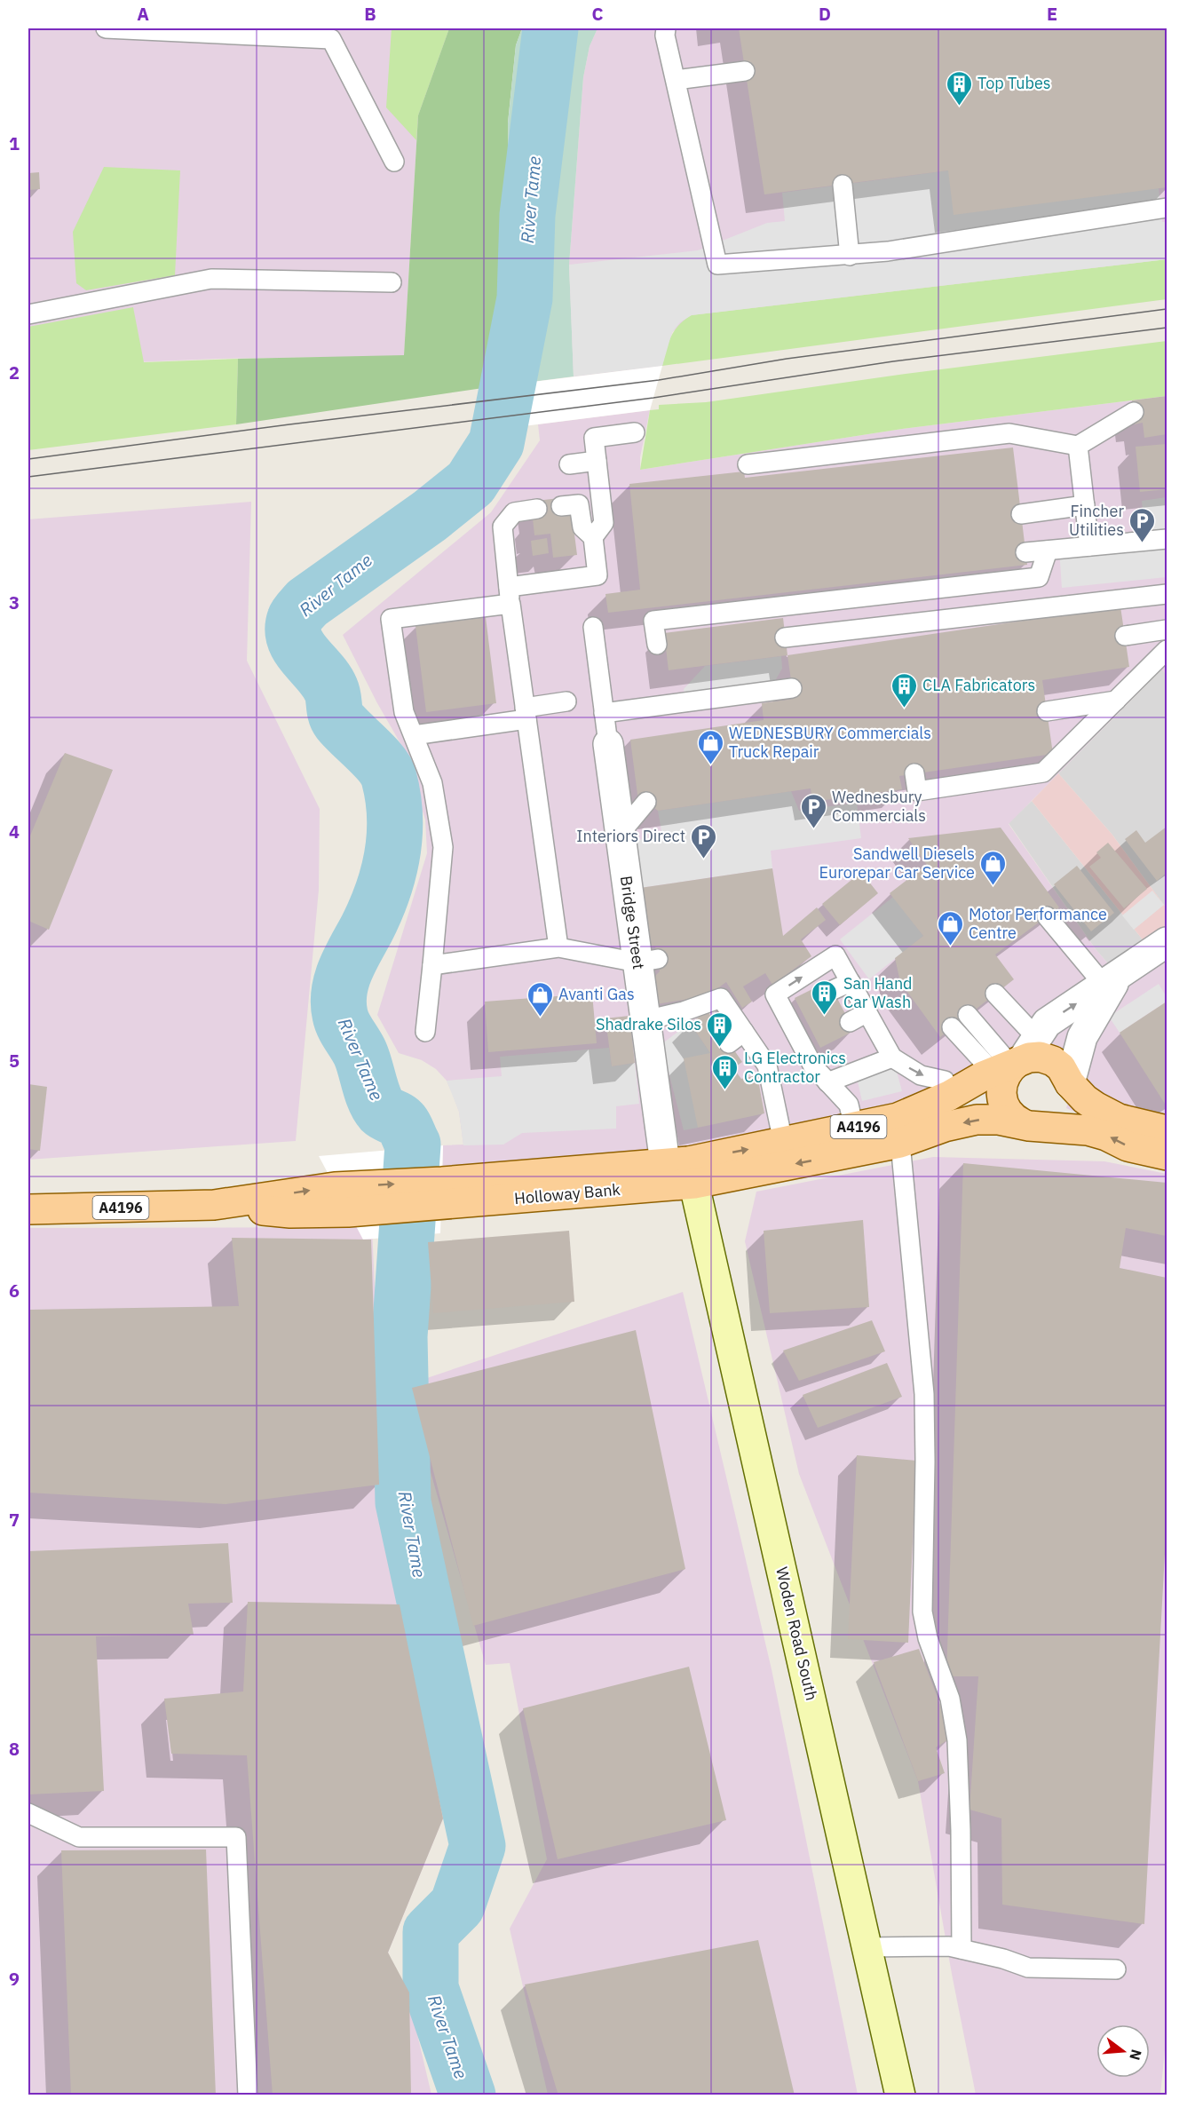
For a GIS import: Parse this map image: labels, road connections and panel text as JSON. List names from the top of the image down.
{
  "streets": {
    "main road": ["A4196", "Holloway Bank"],
    "street": ["Bridge Street", "Woden Road South"]
  },
  "crossings": [
    ["Bridge Street", "A4196"],
    ["Bridge Street", "Holloway Bank"],
    ["Bridge Street", "Woden Road South"],
    ["A4196", "Holloway Bank"],
    ["A4196", "Woden Road South"],
    ["Holloway Bank", "Woden Road South"]
  ],
  "water": ["River Tame"],
  "places": {
    "building": [
      "Top Tubes",
      "CLA Fabricators",
      "San Hand Car Wash",
      "Shadrake Silos",
      "LG Electronics Contractor"
    ],
    "parking": ["Fincher Utilities", "Wednesbury Commercials", "Interiors Direct"],
    "shop": [
      "WEDNESBURY Commercials Truck Repair",
      "Sandwell Diesels Eurorepar Car Service",
      "Motor Performance Centre",
      "Avanti Gas"
    ]
  },
  "north": "right",
  "grid": {
    "columns": [
      "A",
      "B",
      "C",
      "D",
      "E"
    ],
    "rows": [
      "1",
      "2",
      "3",
      "4",
      "5",
      "6",
      "7",
      "8",
      "9"
    ]
  }
}
